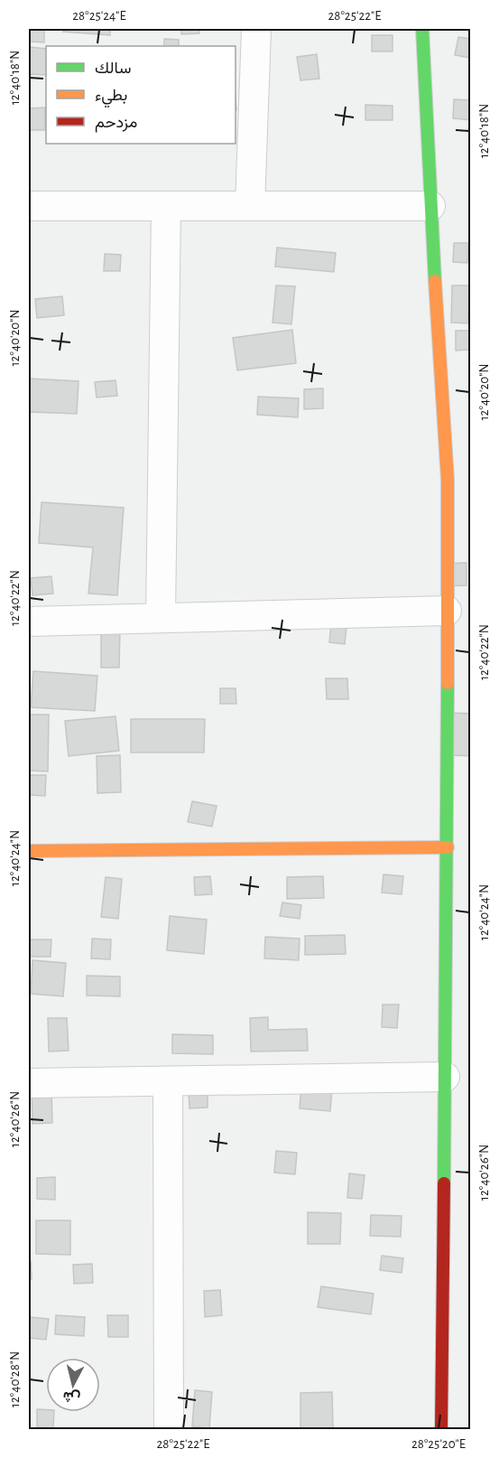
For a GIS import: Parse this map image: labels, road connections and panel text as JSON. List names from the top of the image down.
{
  "legend": ["سالك", "بطيء", "مزدحم"],
  "north": "bottom",
  "coordinates": [
    "28°25'24\"E",
    "28°25'22\"E",
    "12°40'18\"N",
    "12°40'20\"N",
    "12°40'22\"N",
    "12°40'24\"N",
    "12°40'26\"N",
    "12°40'28\"N",
    "28°25'20\"E"
  ]
}
